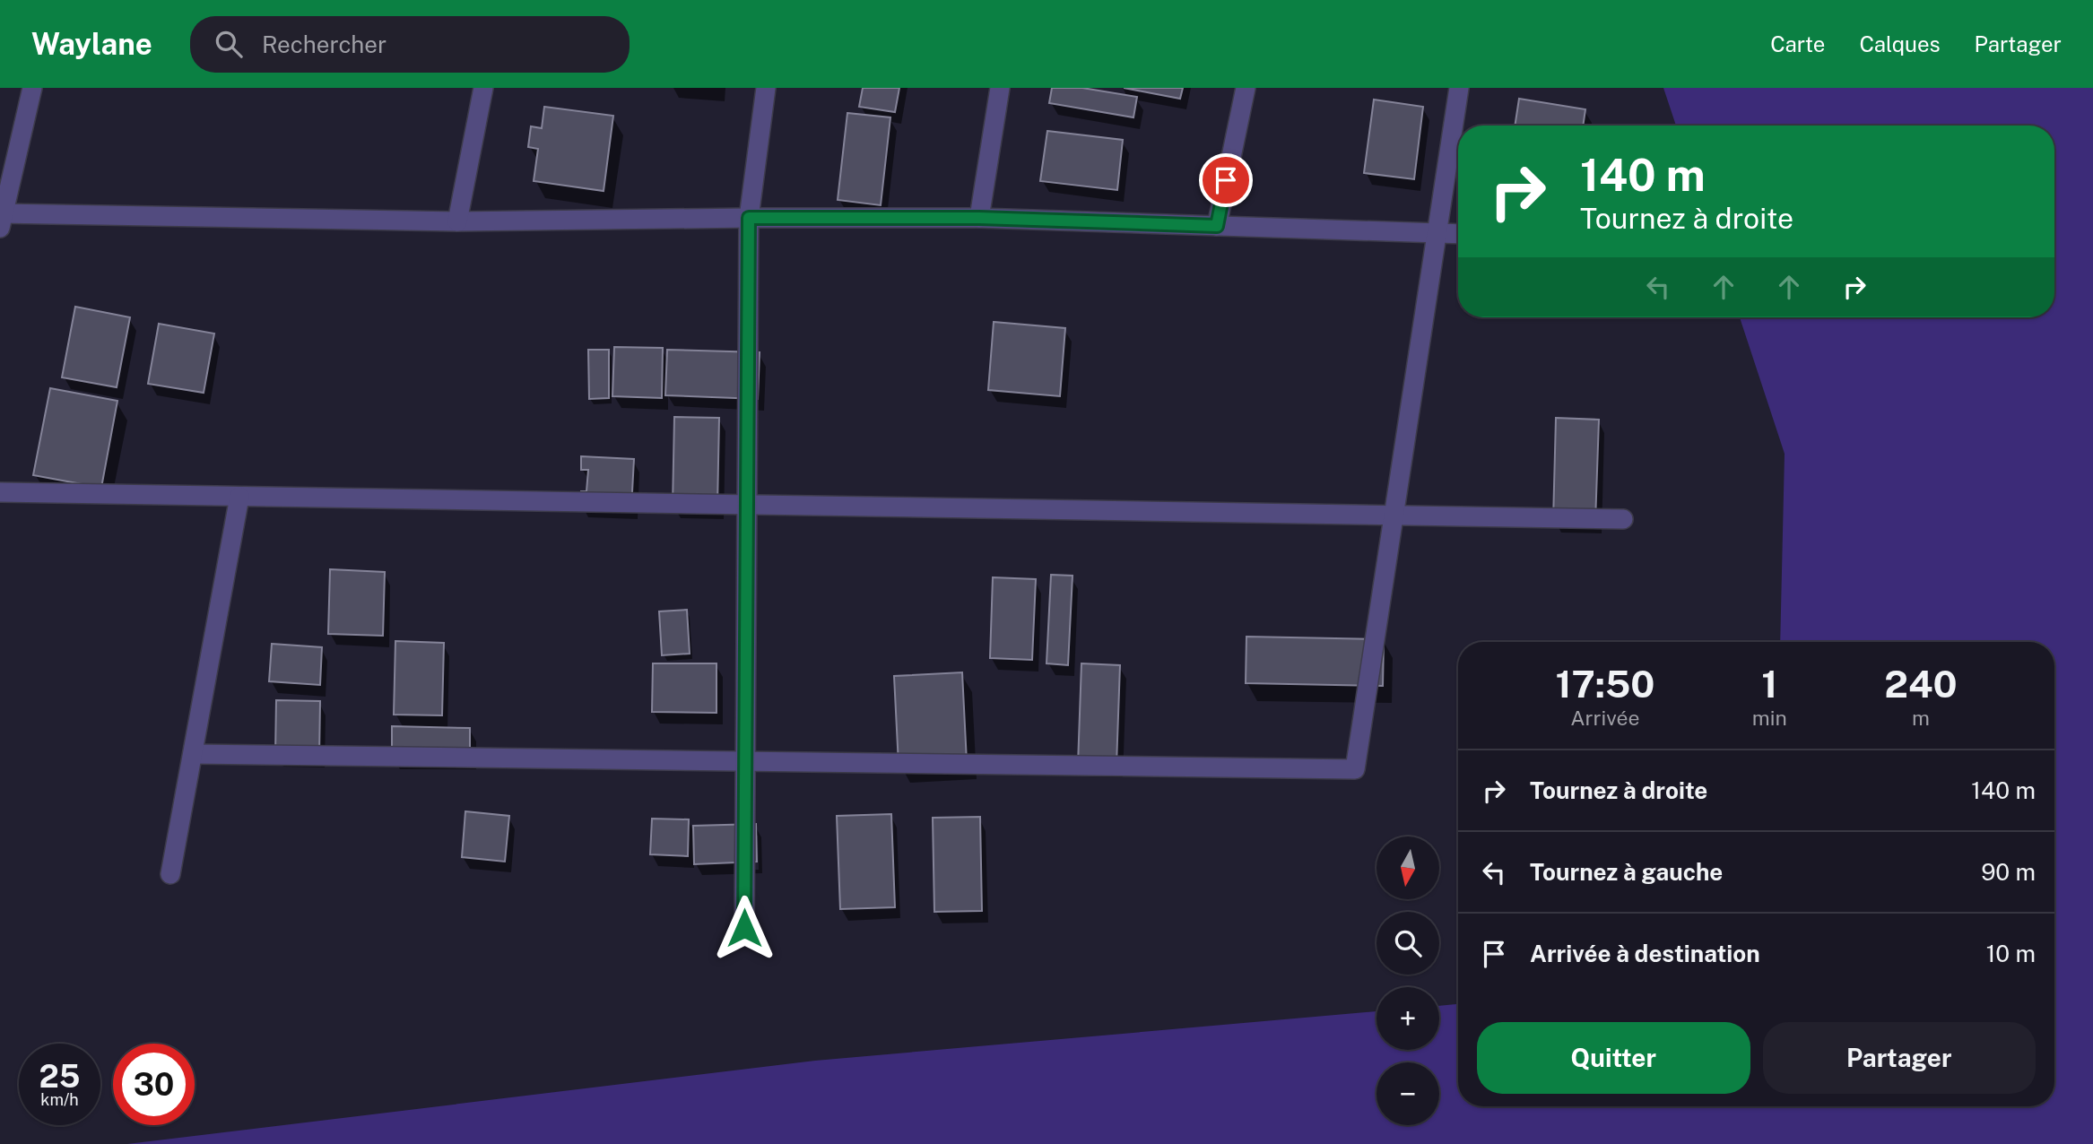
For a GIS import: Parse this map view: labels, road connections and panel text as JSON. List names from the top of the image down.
{
  "north": "bottom",
  "page": {
    "header": "Waylane",
    "search": "Rechercher",
    "nav": ["Carte", "Calques", "Partager"],
    "turn": ["140 m", "Tournez à droite"],
    "eta": [
      "17:50",
      "Arrivée",
      "1",
      "min",
      "240",
      "m"
    ],
    "list": [
      {
        "name": "Tournez à droite",
        "value": "140 m"
      },
      {
        "name": "Tournez à gauche",
        "value": "90 m"
      },
      {
        "name": "Arrivée à destination",
        "value": "10 m"
      }
    ],
    "map_buttons": ["+", "−"],
    "buttons": ["Quitter", "Partager"],
    "speed": "25 km/h",
    "limit": "30"
  }
}
